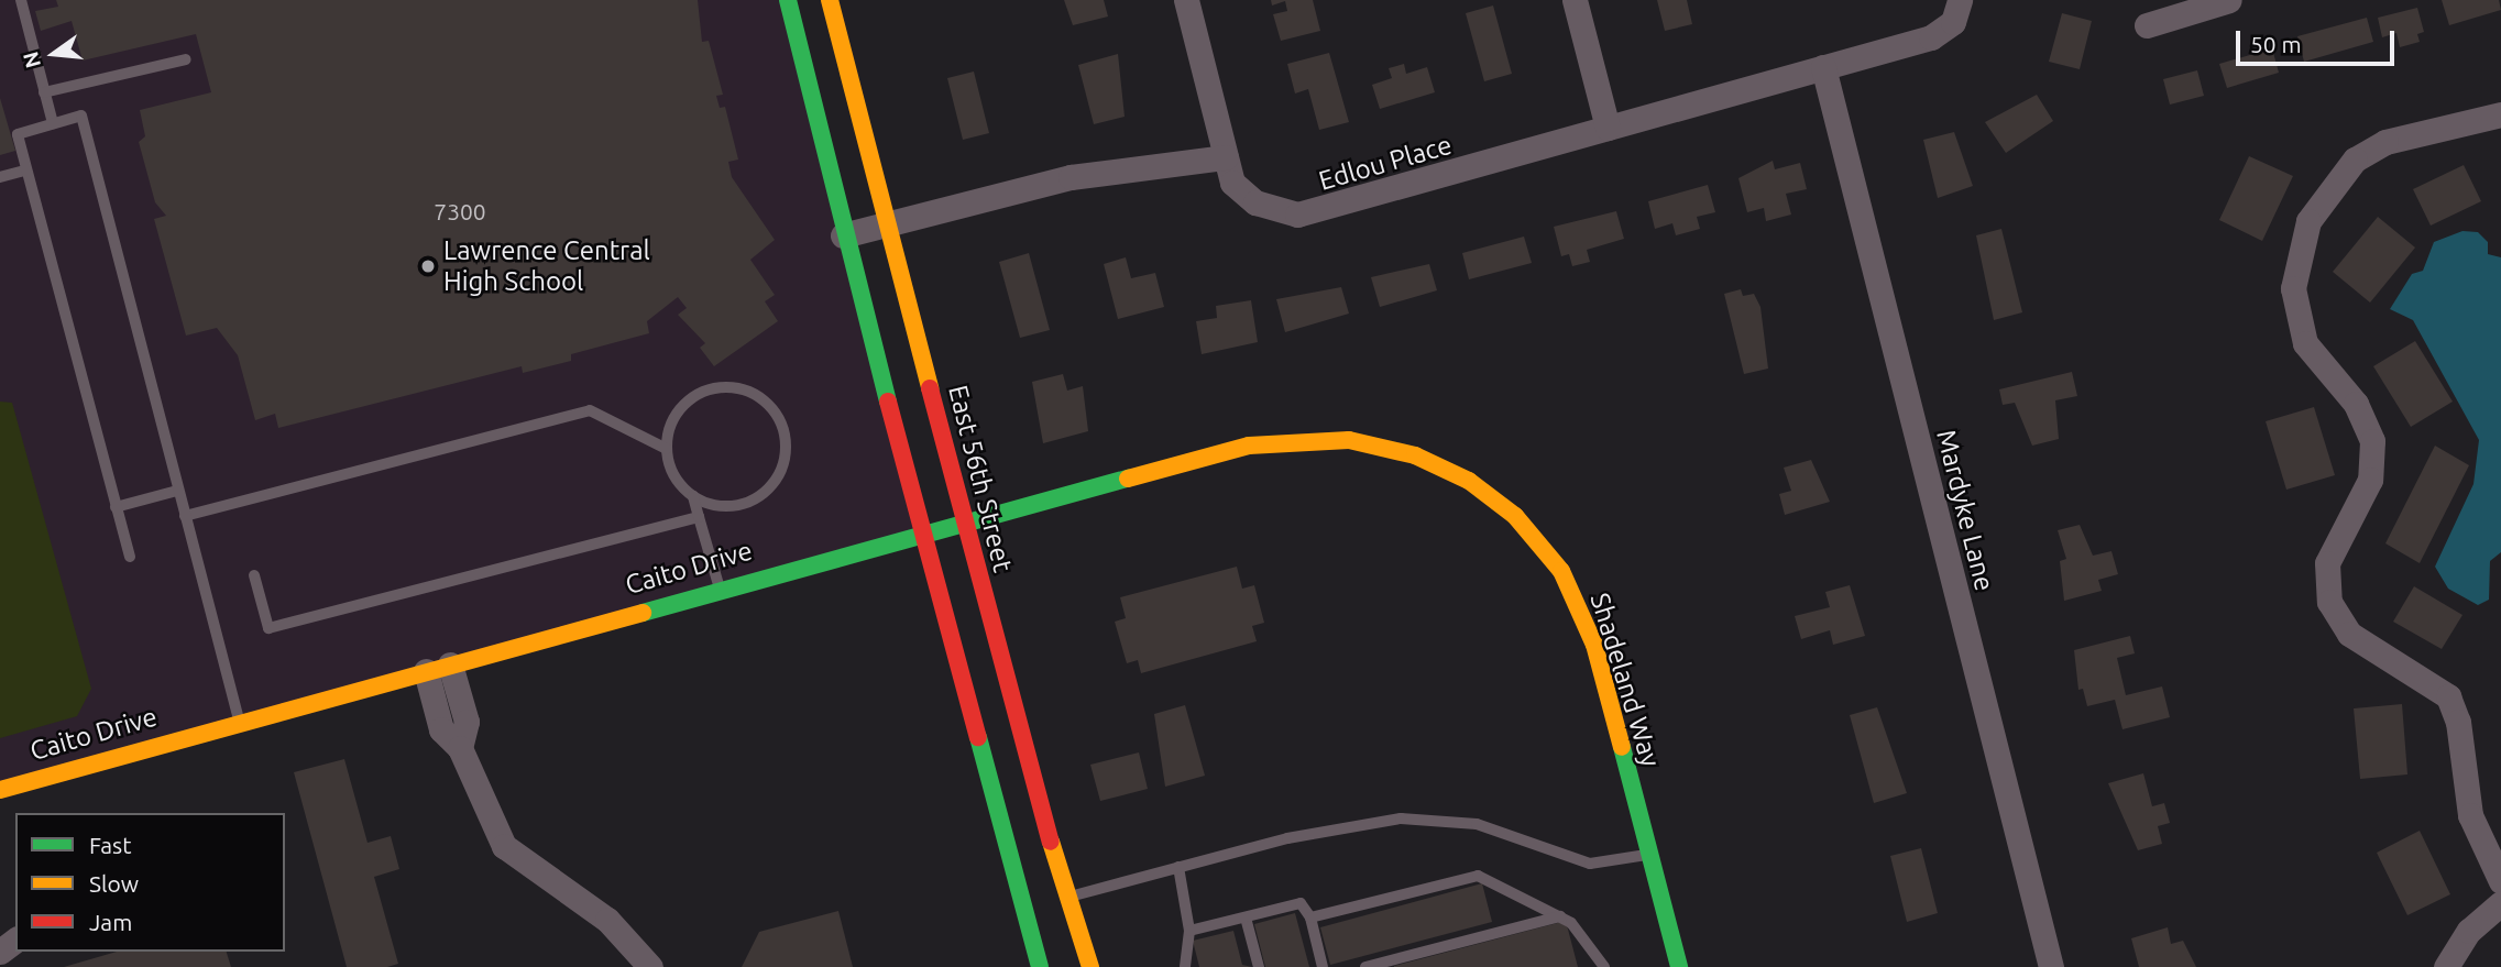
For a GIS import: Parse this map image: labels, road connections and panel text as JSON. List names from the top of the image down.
{
  "streets": {
    "street": [
      "Edlou Place",
      "East 56th Street",
      "Mardyke Lane",
      "Caito Drive",
      "Shadeland Way"
    ]
  },
  "crossings": [
    ["Edlou Place", "Mardyke Lane"],
    ["East 56th Street", "Shadeland Way"],
    ["Caito Drive", "Shadeland Way"]
  ],
  "places": ["Lawrence Central High School"],
  "house_numbers": ["7300"],
  "legend": ["Fast", "Slow", "Jam"],
  "scale_bar": "50 m",
  "north": "left"
}
